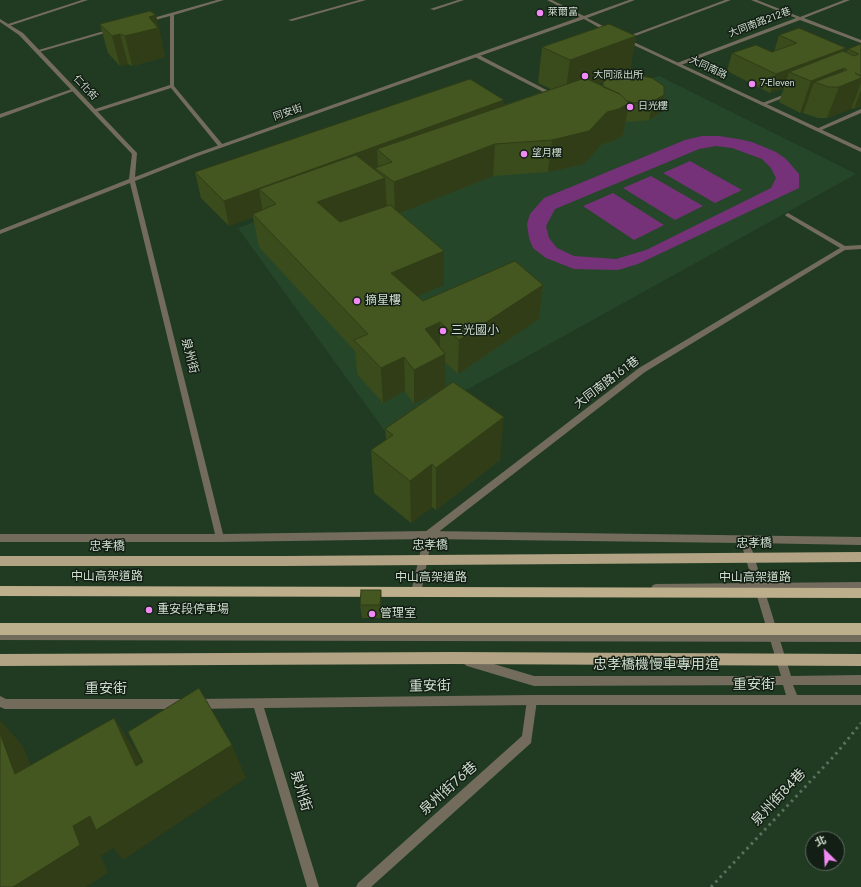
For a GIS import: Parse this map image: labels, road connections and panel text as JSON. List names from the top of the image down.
{
  "streets": {
    "highway": ["中山高架道路"],
    "main road": ["忠孝橋"],
    "street": [
      "大同南路212巷",
      "大同南路",
      "仁化街",
      "同安街",
      "泉州街",
      "大同南路161巷",
      "忠孝橋機慢車專用道",
      "重安街",
      "泉州街76巷"
    ],
    "path": ["泉州街84巷"]
  },
  "crossings": [
    ["大同南路212巷", "大同南路"],
    ["仁化街", "同安街"],
    ["仁化街", "泉州街"],
    ["同安街", "泉州街"],
    ["泉州街", "重安街"],
    ["重安街", "泉州街76巷"]
  ],
  "places": [
    "萊爾富",
    "大同派出所",
    "7-Eleven",
    "日光樓",
    "望月樓",
    "摘星樓",
    "三光國小",
    "重安段停車場",
    "管理室"
  ],
  "north": "top left"
}
